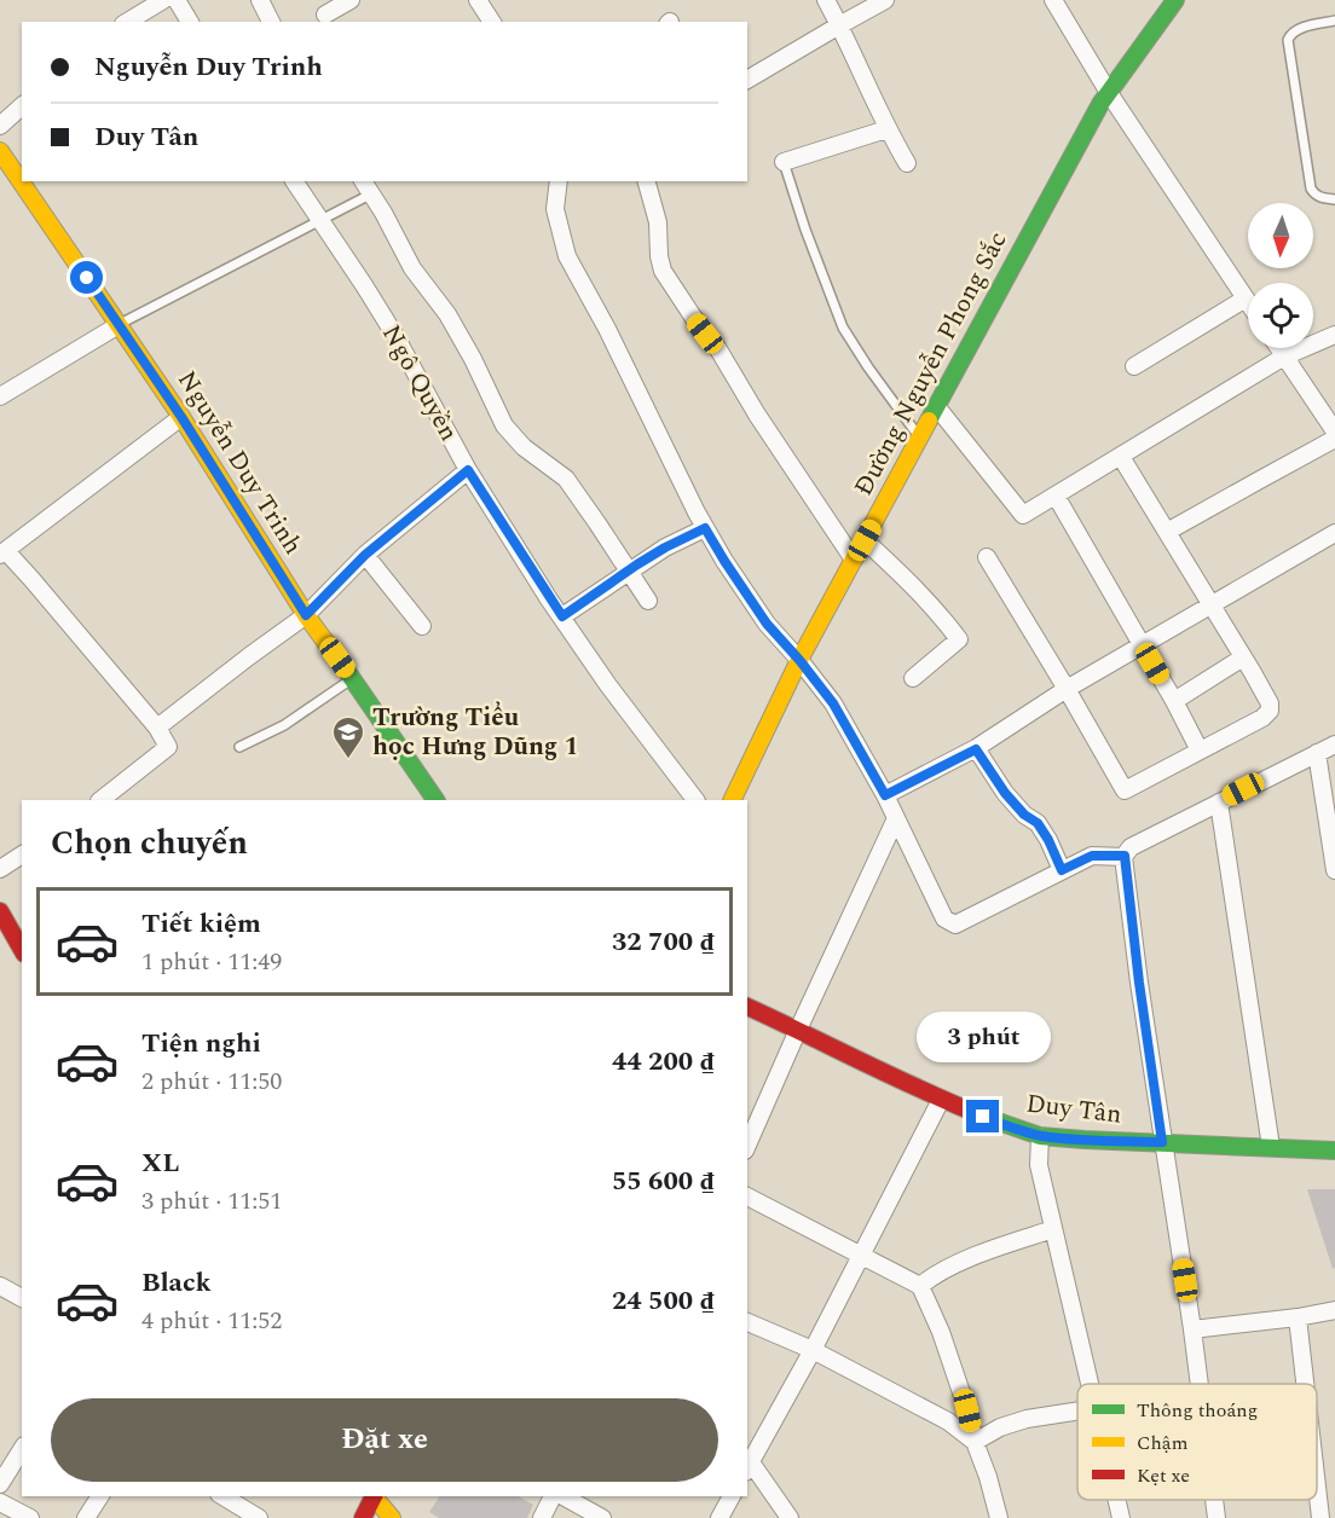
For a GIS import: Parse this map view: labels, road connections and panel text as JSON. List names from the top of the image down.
{
  "streets": {
    "street": [
      "Đường Nguyễn Phong Sắc",
      "Ngô Quyền",
      "Nguyễn Duy Trinh",
      "Duy Tân"
    ]
  },
  "places": {
    "school or university": ["Trường Tiểu học Hưng Dũng 1"]
  },
  "legend": ["Thông thoáng", "Chậm", "Kẹt xe"],
  "north": "bottom",
  "page": {
    "banner": ["Nguyễn Duy Trinh", "Duy Tân"],
    "heading": "Chọn chuyến",
    "list": [
      {
        "name": "Tiết kiệm",
        "note": "1 phút · 11:49",
        "value": "32 700 ₫"
      },
      {
        "name": "Tiện nghi",
        "note": "2 phút · 11:50",
        "value": "44 200 ₫"
      },
      {
        "name": "XL",
        "note": "3 phút · 11:51",
        "value": "55 600 ₫"
      },
      {
        "name": "Black",
        "note": "4 phút · 11:52",
        "value": "24 500 ₫"
      }
    ],
    "bubble": "3 phút",
    "buttons": "Đặt xe"
  }
}
